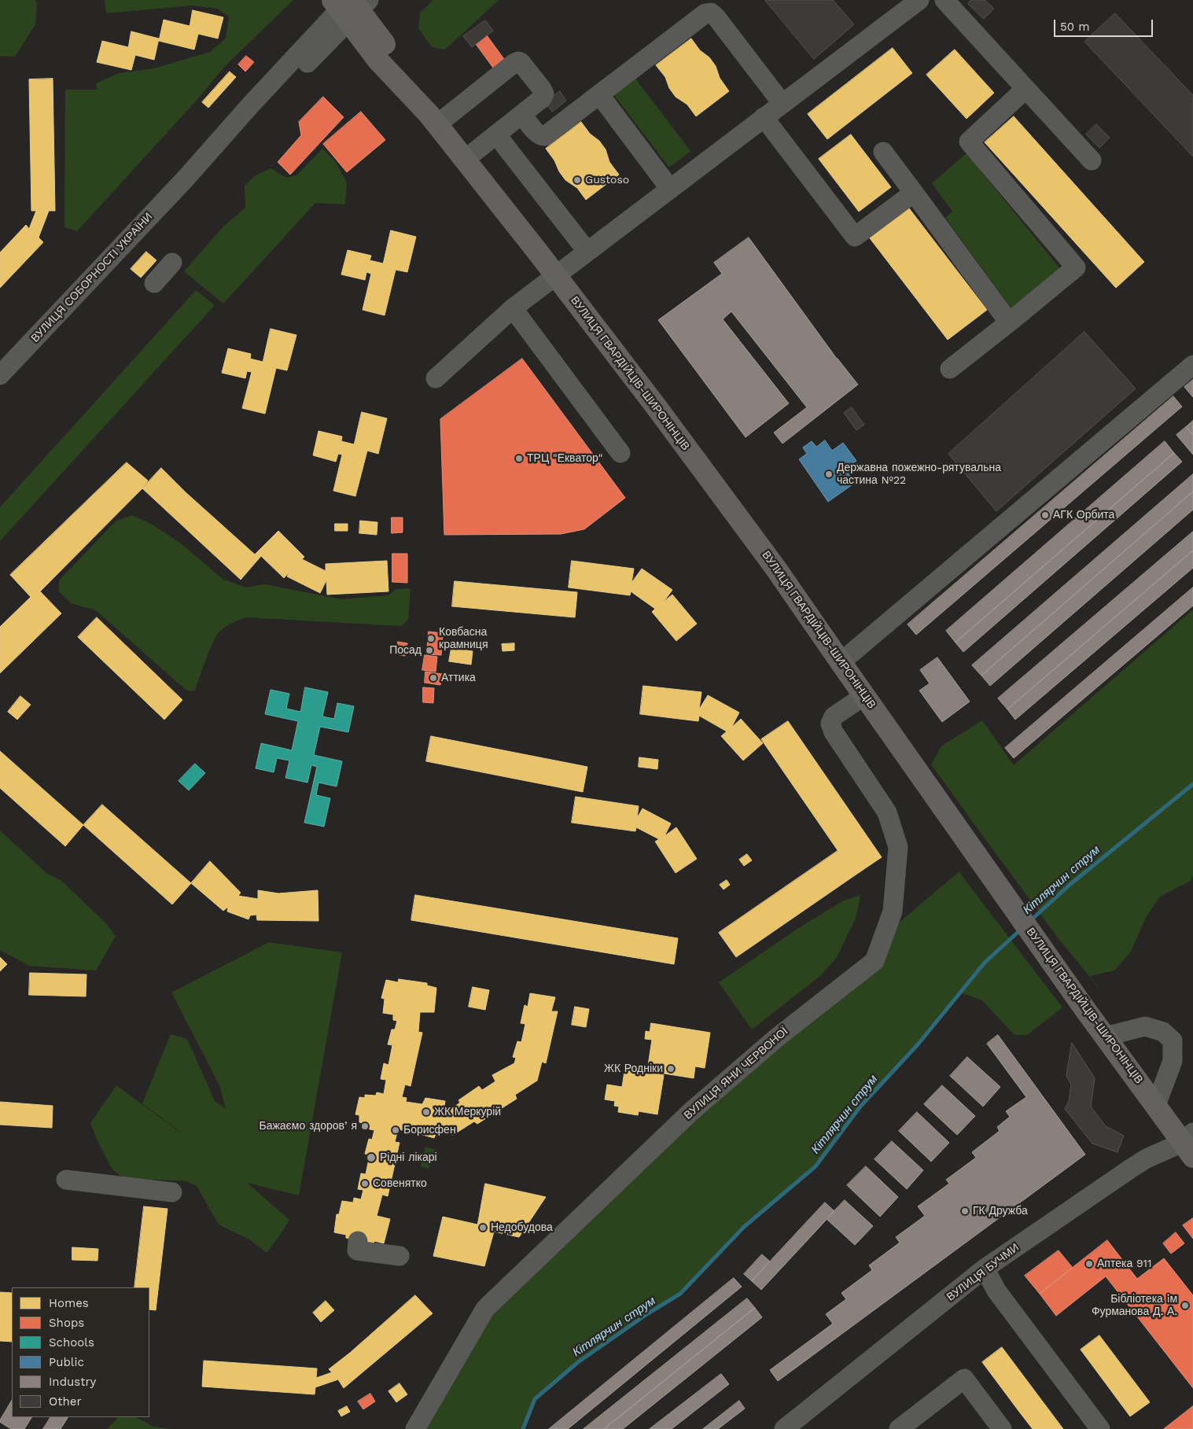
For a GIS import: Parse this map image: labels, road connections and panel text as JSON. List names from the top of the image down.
{
  "streets": {
    "main road": ["ВУЛИЦЯ ГВАРДІЙЦІВ-ШИРОНІНЦІВ"],
    "street": ["ВУЛИЦЯ СОБОРНОСТІ УКРАЇНИ", "ВУЛИЦЯ ЯНИ ЧЕРВОНОЇ", "ВУЛИЦЯ БУЧМИ"]
  },
  "crossings": [
    ["ВУЛИЦЯ СОБОРНОСТІ УКРАЇНИ", "ВУЛИЦЯ ГВАРДІЙЦІВ-ШИРОНІНЦІВ"],
    ["ВУЛИЦЯ ГВАРДІЙЦІВ-ШИРОНІНЦІВ", "ВУЛИЦЯ ЯНИ ЧЕРВОНОЇ"],
    ["ВУЛИЦЯ ГВАРДІЙЦІВ-ШИРОНІНЦІВ", "ВУЛИЦЯ БУЧМИ"]
  ],
  "water": ["Кітлярчин струм"],
  "places": [
    "Gustoso",
    "ТРЦ \"Екватор\"",
    "Державна пожежно-рятувальна частина №22",
    "АГК Орбита",
    "Ковбасна крамниця",
    "Посад",
    "Аттика",
    "ЖК Родніки",
    "ЖК Меркурій",
    "Бажаємо здоровʼя",
    "Борисфен",
    "Рідні лікарі",
    "Совенятко",
    "ГК Дружба",
    "Недобудова",
    "Аптека 911",
    "Бібліотека iм Фурманова Д. А."
  ],
  "legend": [
    "Homes",
    "Shops",
    "Schools",
    "Public",
    "Industry",
    "Other"
  ],
  "scale_bar": "50 m"
}
